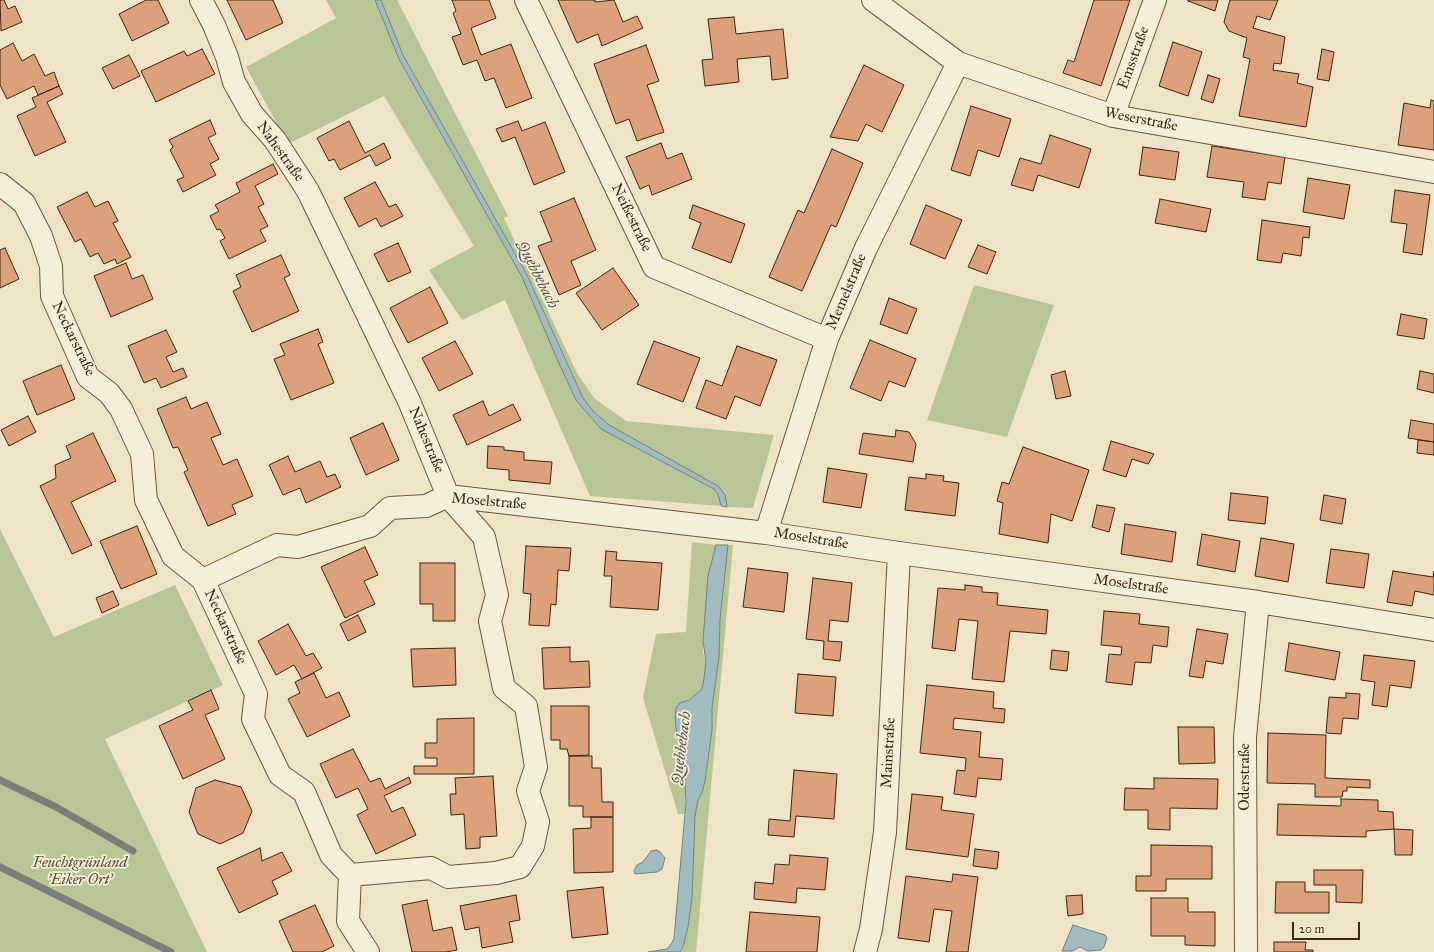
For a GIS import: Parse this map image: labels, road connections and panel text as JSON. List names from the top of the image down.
{
  "streets": {
    "street": [
      "Emsstraße",
      "Weserstraße",
      "Nahestraße",
      "Neißestraße",
      "Memelstraße",
      "Neckarstraße",
      "Moselstraße",
      "Mainstraße",
      "Oderstraße"
    ]
  },
  "crossings": [
    ["Emsstraße", "Weserstraße"],
    ["Weserstraße", "Memelstraße"],
    ["Nahestraße", "Neckarstraße"],
    ["Nahestraße", "Moselstraße"],
    ["Neißestraße", "Memelstraße"],
    ["Memelstraße", "Moselstraße"],
    ["Neckarstraße", "Moselstraße"],
    ["Moselstraße", "Mainstraße"],
    ["Moselstraße", "Oderstraße"]
  ],
  "water": ["Quebbebach"],
  "parks": ["Feuchtgrünland 'Eiker Ort'"],
  "scale_bar": "20 m"
}
